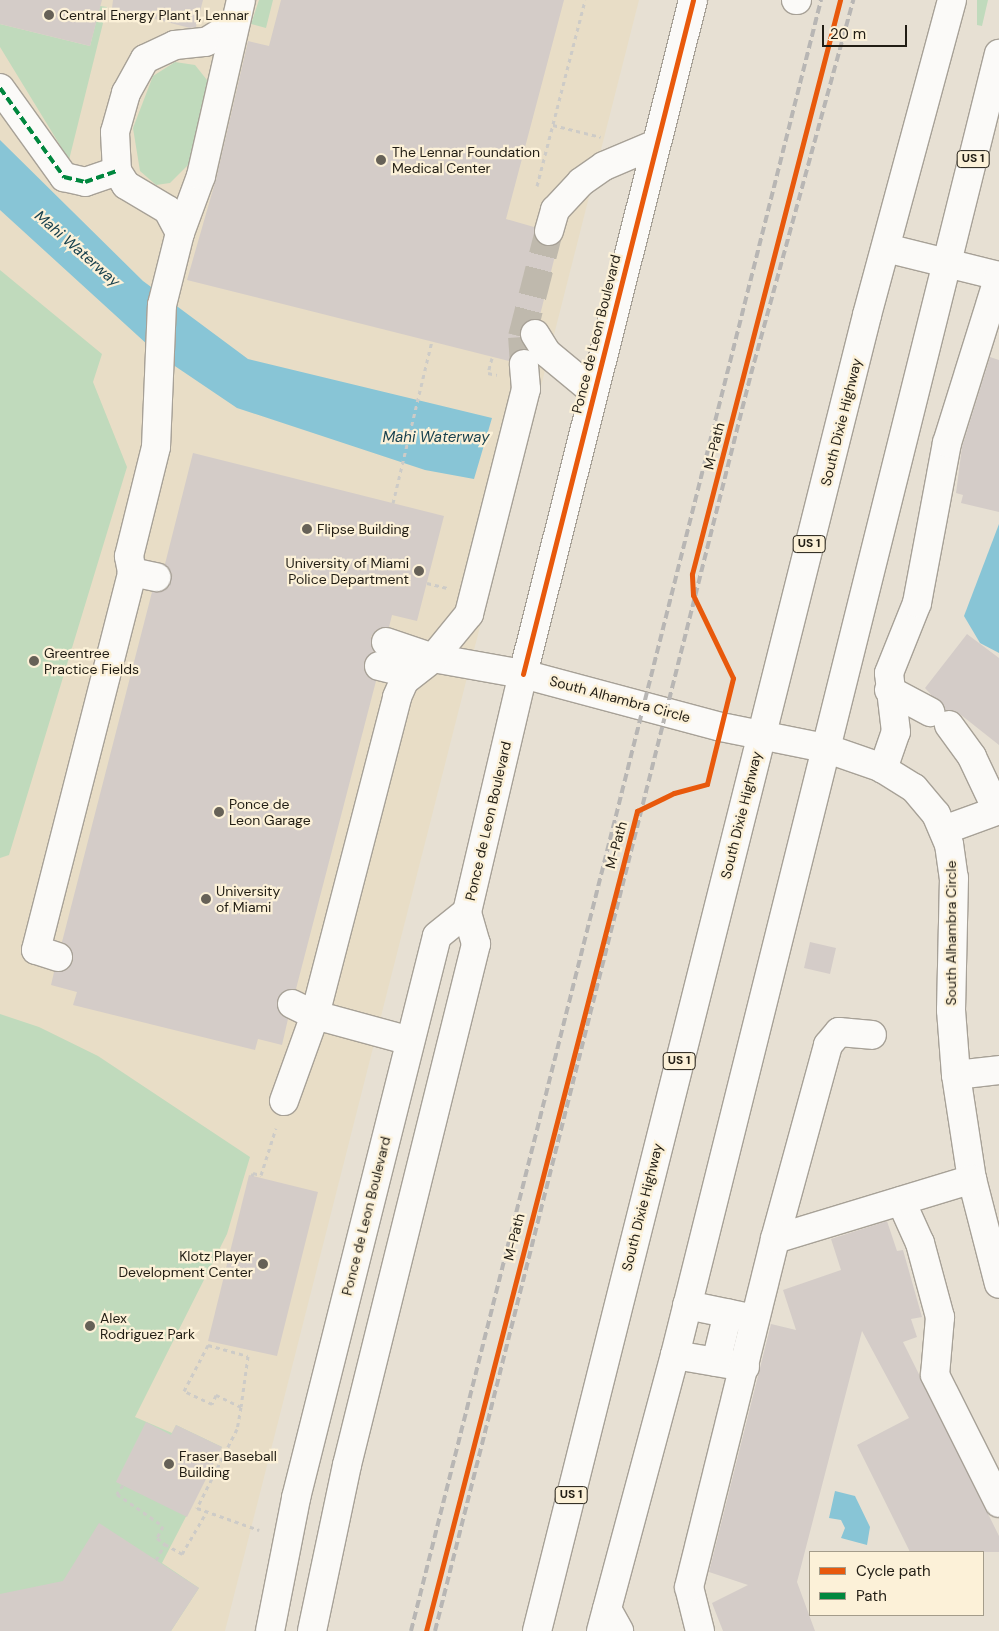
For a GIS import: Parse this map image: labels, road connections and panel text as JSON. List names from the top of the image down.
{
  "streets": {
    "main road": [
      "US 1",
      "Ponce de Leon Boulevard",
      "South Dixie Highway",
      "South Alhambra Circle"
    ],
    "cycle path": ["M-Path"]
  },
  "crossings": [
    ["US 1", "South Alhambra Circle"],
    ["Ponce de Leon Boulevard", "South Alhambra Circle"],
    ["South Dixie Highway", "South Alhambra Circle"]
  ],
  "water": ["Mahi Waterway"],
  "places": [
    "Central Energy Plant 1, Lennar",
    "The Lennar Foundation Medical Center",
    "Flipse Building",
    "University of Miami Police Department",
    "Greentree Practice Fields",
    "Ponce de Leon Garage",
    "University of Miami",
    "Klotz Player Development Center",
    "Alex Rodriguez Park",
    "Fraser Baseball Building"
  ],
  "legend": ["Cycle path", "Path"],
  "scale_bar": "20 m"
}
